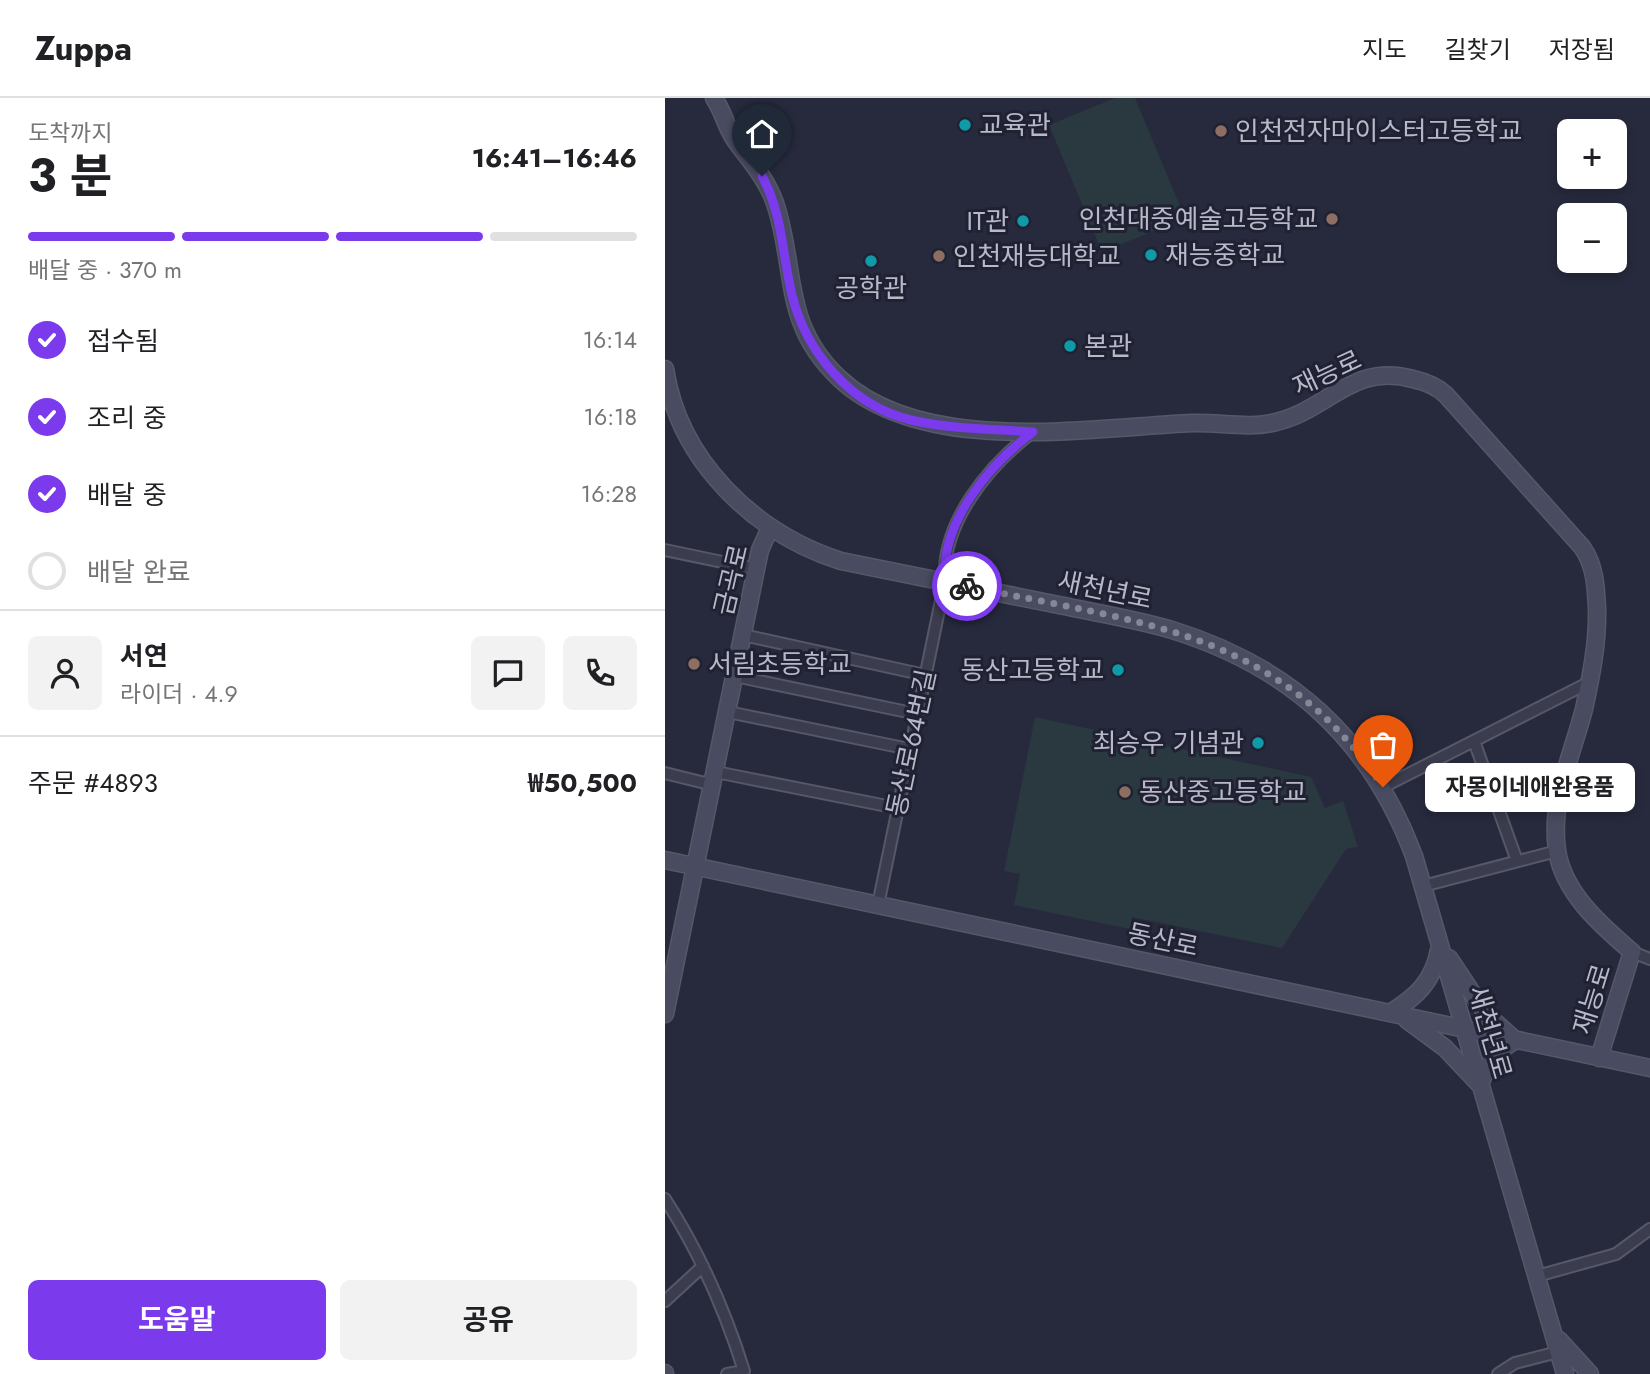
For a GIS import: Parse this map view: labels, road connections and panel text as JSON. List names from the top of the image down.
{
  "streets": {
    "street": [
      "재능로",
      "금곡로",
      "새천년로",
      "동산로64번길",
      "동산로"
    ]
  },
  "crossings": [
    ["재능로", "동산로64번길"],
    ["재능로", "동산로"],
    ["금곡로", "새천년로"],
    ["금곡로", "동산로"],
    ["새천년로", "동산로64번길"],
    ["새천년로", "동산로"],
    ["동산로64번길", "동산로"]
  ],
  "places": [
    "교육관",
    "인천전자마이스터고등학교",
    "인천대중예술고등학교",
    "IT관",
    "재능중학교",
    "인천재능대학교",
    "공학관",
    "본관",
    "서림초등학교",
    "동산고등학교",
    "최승우 기념관",
    "자몽이네애완용품",
    "동산중고등학교"
  ],
  "page": {
    "header": "Zuppa",
    "nav": ["지도", "길찾기", "저장됨"],
    "heading": ["3 분", "도착까지", "16:41–16:46"],
    "panel": [
      "서연",
      "라이더 · 4.9",
      "주문 #4893",
      "₩50,500"
    ],
    "map_buttons": ["+", "−"],
    "bar": "배달 중 · 370 m",
    "list": [
      ["접수됨", "16:14"],
      ["조리 중", "16:18"],
      ["배달 중", "16:28"],
      "배달 완료"
    ],
    "bubble": "자몽이네애완용품",
    "buttons": ["도움말", "공유"]
  }
}
